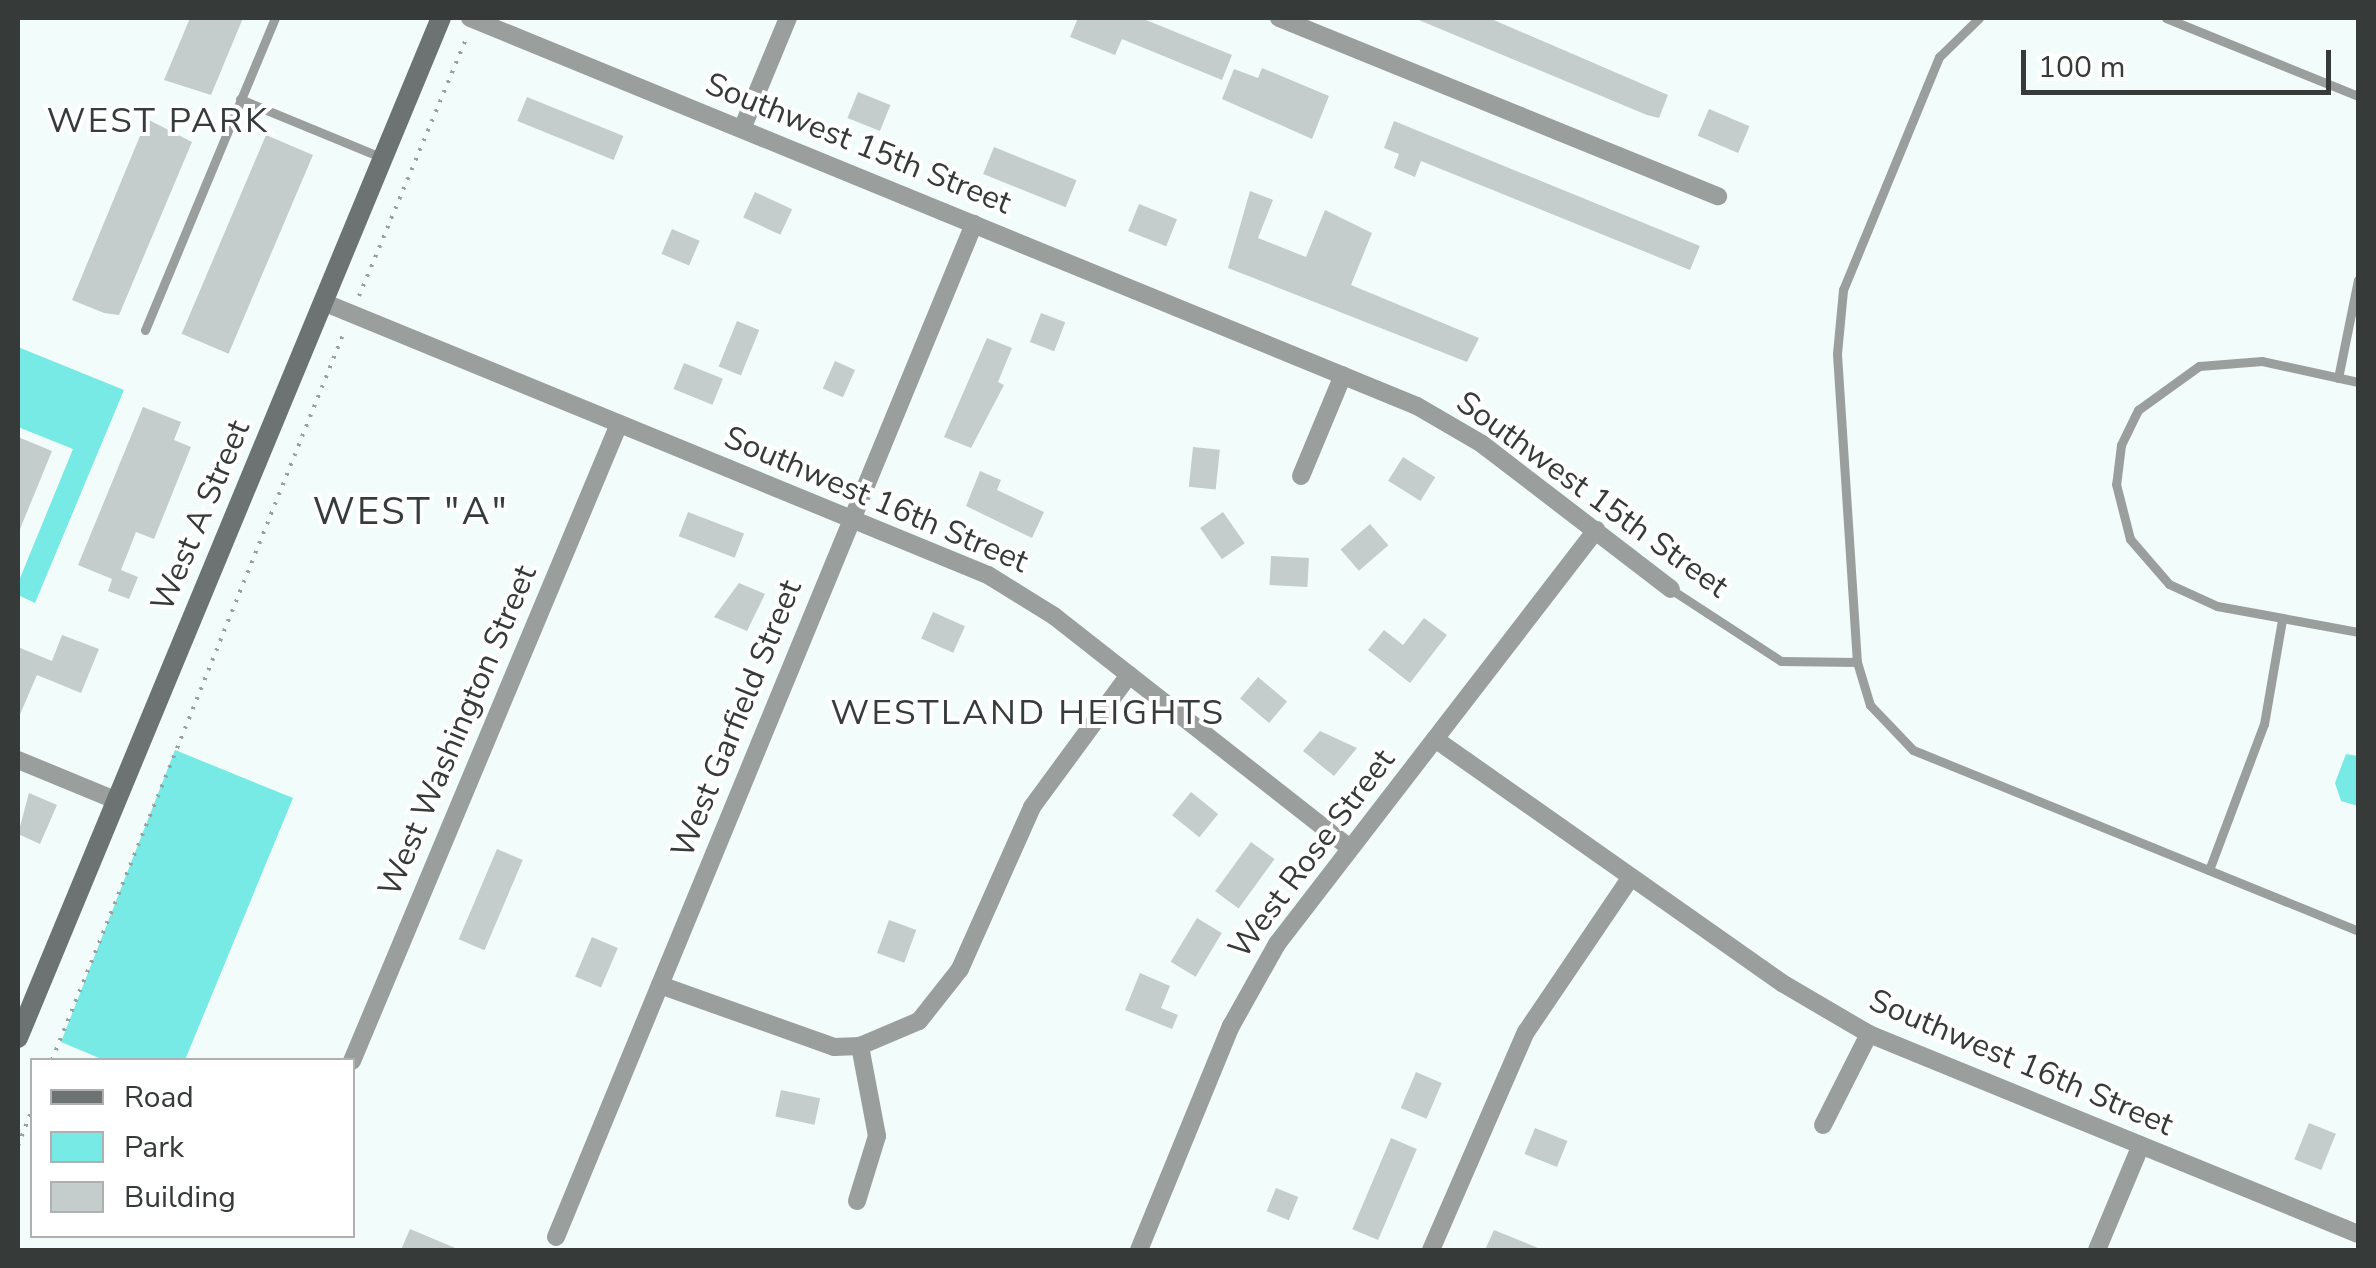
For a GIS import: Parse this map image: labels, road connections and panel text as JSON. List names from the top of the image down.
{
  "streets": {
    "main road": ["West A Street"],
    "street": [
      "Southwest 15th Street",
      "Southwest 16th Street",
      "West Garfield Street",
      "West Washington Street",
      "West Rose Street"
    ]
  },
  "crossings": [
    ["Southwest 15th Street", "West Garfield Street"],
    ["Southwest 15th Street", "West Rose Street"],
    ["Southwest 16th Street", "West A Street"],
    ["Southwest 16th Street", "West Garfield Street"],
    ["Southwest 16th Street", "West Washington Street"],
    ["Southwest 16th Street", "West Rose Street"]
  ],
  "districts": ["WEST PARK", "WEST \"A\"", "WESTLAND HEIGHTS"],
  "legend": ["Road", "Park", "Building"],
  "scale_bar": "100 m"
}
